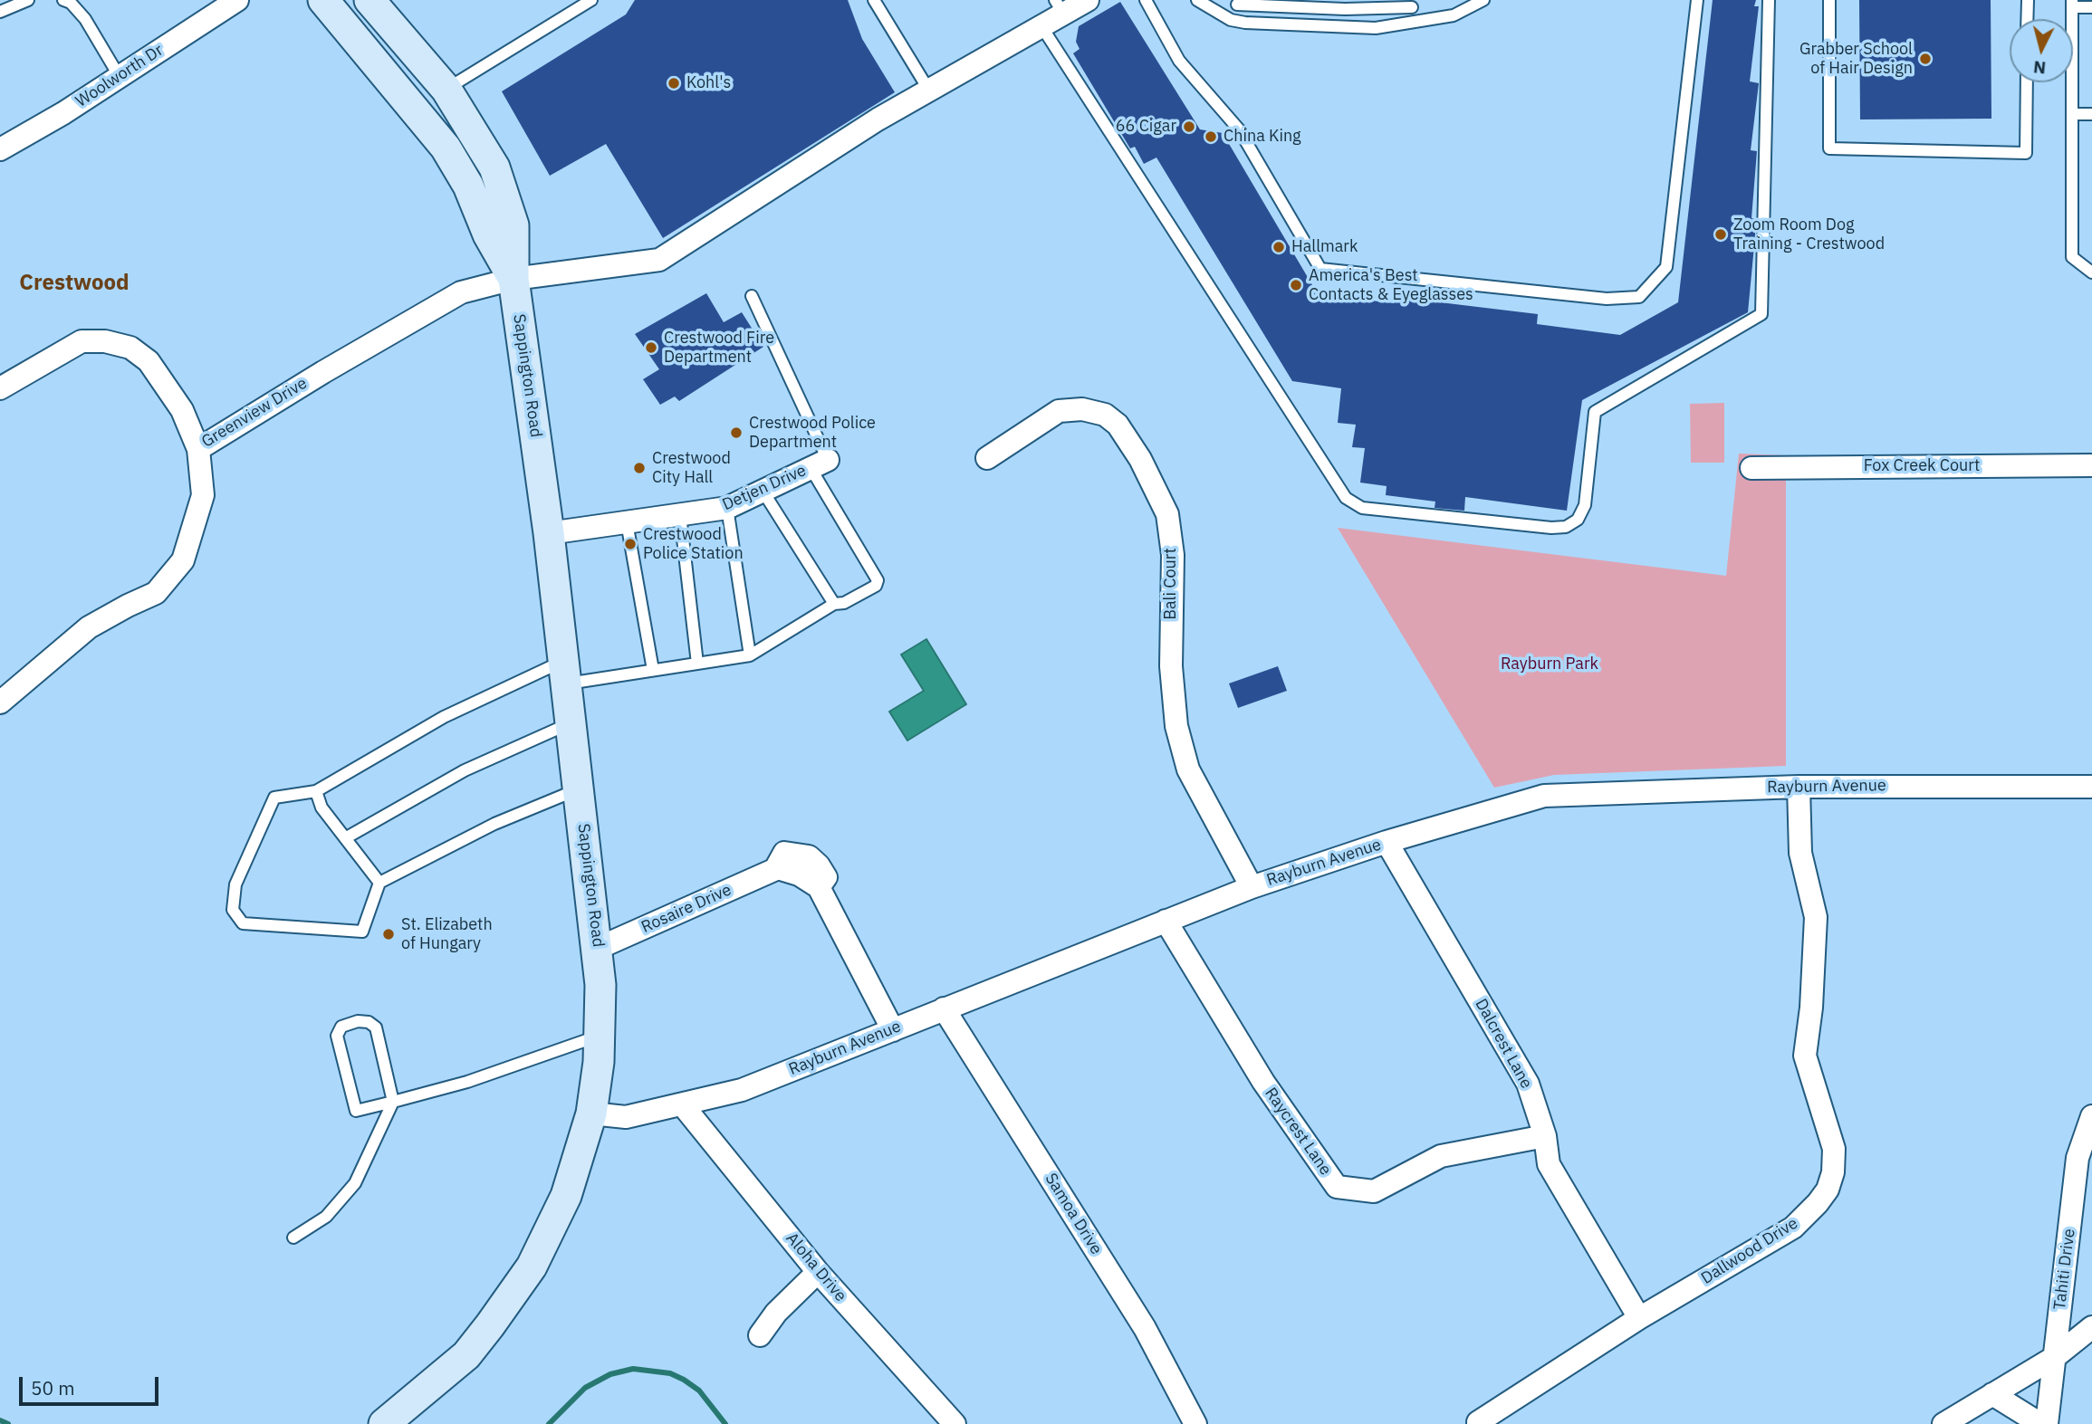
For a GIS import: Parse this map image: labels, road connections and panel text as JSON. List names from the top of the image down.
{
  "streets": {
    "main road": ["Sappington Road"],
    "street": [
      "Woolworth Dr",
      "Greenview Drive",
      "Fox Creek Court",
      "Detjen Drive",
      "Bali Court",
      "Rayburn Avenue",
      "Rosaire Drive",
      "Dalcrest Lane",
      "Raycrest Lane",
      "Samoa Drive",
      "Dallwood Drive",
      "Aloha Drive",
      "Tahiti Drive"
    ]
  },
  "crossings": [
    ["Sappington Road", "Greenview Drive"],
    ["Sappington Road", "Detjen Drive"],
    ["Sappington Road", "Rayburn Avenue"],
    ["Sappington Road", "Rosaire Drive"],
    ["Bali Court", "Rayburn Avenue"],
    ["Rayburn Avenue", "Rosaire Drive"],
    ["Rayburn Avenue", "Dalcrest Lane"],
    ["Rayburn Avenue", "Raycrest Lane"],
    ["Rayburn Avenue", "Samoa Drive"],
    ["Rayburn Avenue", "Dallwood Drive"],
    ["Rayburn Avenue", "Aloha Drive"],
    ["Dalcrest Lane", "Raycrest Lane"],
    ["Dalcrest Lane", "Dallwood Drive"]
  ],
  "districts": ["Crestwood"],
  "parks": ["Rayburn Park"],
  "places": [
    "Grabber School of Hair Design",
    "Kohl's",
    "66 Cigar",
    "China King",
    "Zoom Room Dog Training - Crestwood",
    "Hallmark",
    "America's Best Contacts & Eyeglasses",
    "Crestwood Fire Department",
    "Crestwood Police Department",
    "Crestwood City Hall",
    "Crestwood Police Station",
    "St. Elizabeth of Hungary"
  ],
  "scale_bar": "50 m",
  "north": "bottom"
}
